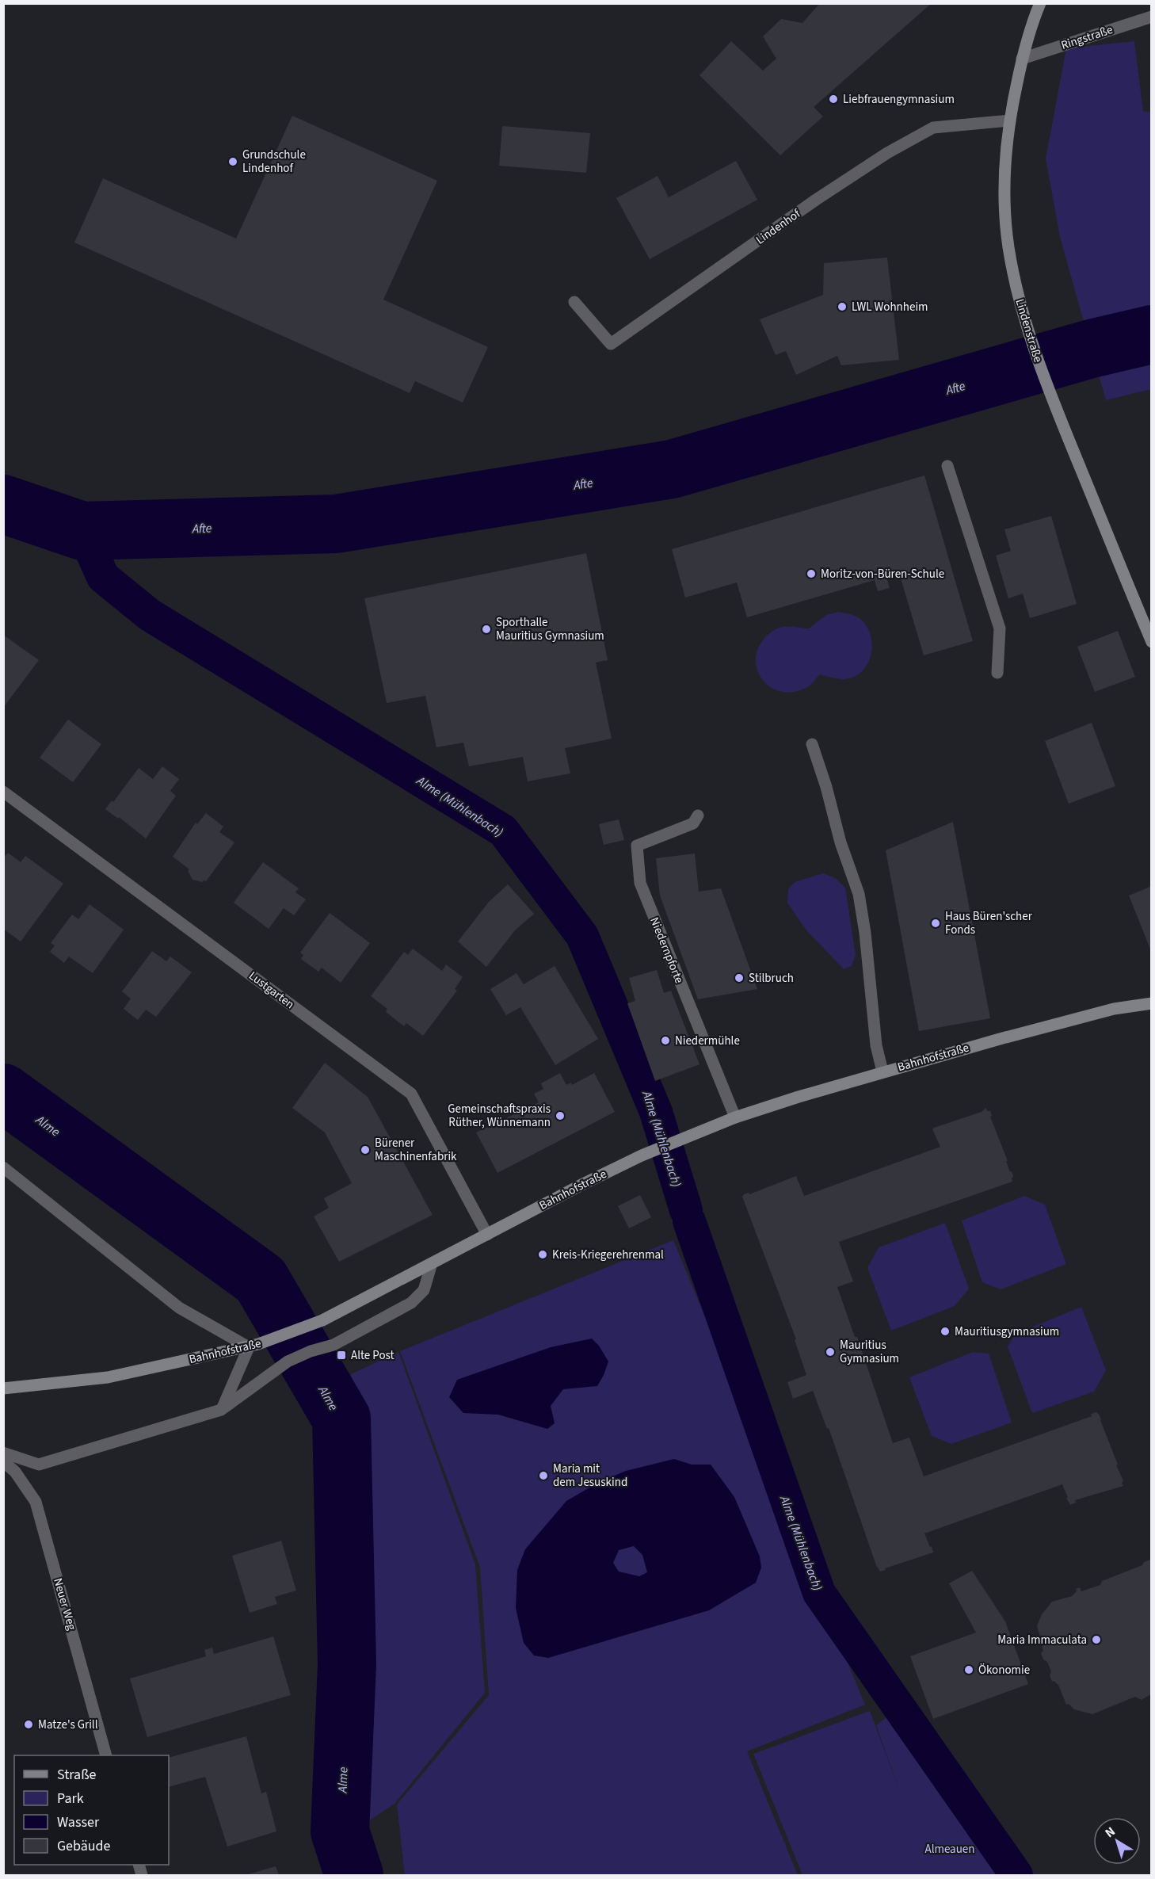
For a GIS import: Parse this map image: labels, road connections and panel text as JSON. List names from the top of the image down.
{
  "streets": {
    "main road": ["Lindenstraße", "Bahnhofstraße"],
    "street": [
      "Ringstraße",
      "Lindenhof",
      "Niedernpforte",
      "Lustgarten",
      "Neuer Weg"
    ]
  },
  "crossings": [
    ["Ringstraße", "Lindenstraße"],
    ["Lindenhof", "Lindenstraße"],
    ["Niedernpforte", "Bahnhofstraße"],
    ["Lustgarten", "Bahnhofstraße"]
  ],
  "water": ["Afte", "Alme (Mühlenbach)", "Alme"],
  "parks": ["Almeauen"],
  "places": {
    "other": [
      "Liebfrauengymnasium",
      "Grundschule Lindenhof",
      "LWL Wohnheim",
      "Moritz-von-Büren-Schule",
      "Sporthalle Mauritius Gymnasium",
      "Haus Büren'scher Fonds",
      "Stilbruch",
      "Niedermühle",
      "Gemeinschaftspraxis Rüther, Wünnemann",
      "Bürener Maschinenfabrik",
      "Kreis-Kriegerehrenmal",
      "Mauritiusgymnasium",
      "Mauritius Gymnasium",
      "Maria mit dem Jesuskind",
      "Maria Immaculata",
      "Ökonomie",
      "Matze's Grill"
    ],
    "transit": ["Alte Post"]
  },
  "legend": [
    "Straße",
    "Park",
    "Wasser",
    "Gebäude"
  ],
  "north": "top left"
}
